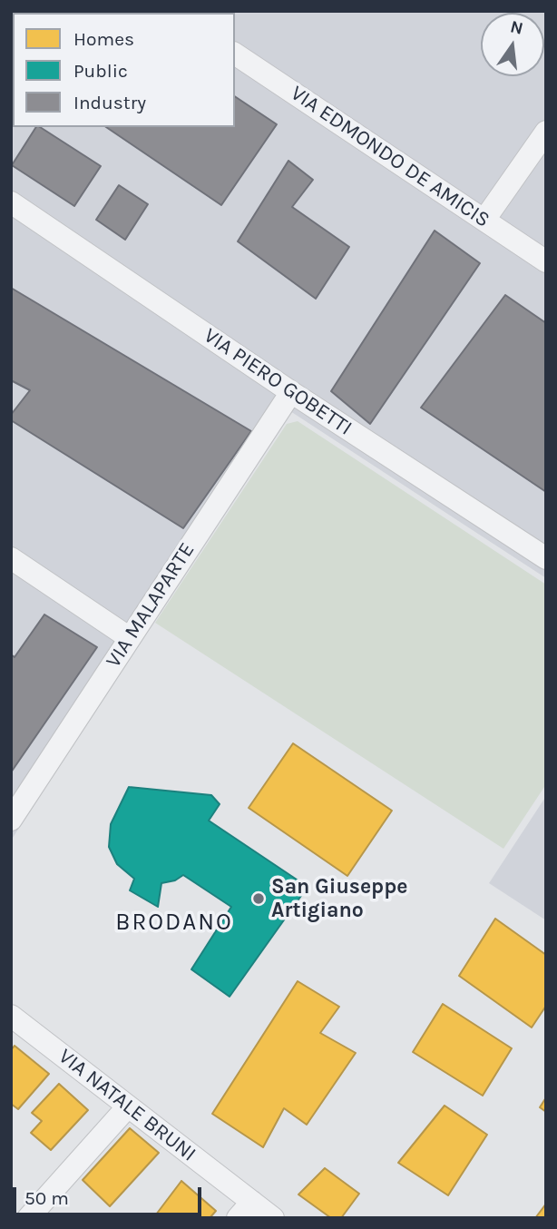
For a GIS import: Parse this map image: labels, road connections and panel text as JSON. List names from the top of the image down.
{
  "streets": {
    "street": [
      "VIA EDMONDO DE AMICIS",
      "VIA PIERO GOBETTI",
      "VIA MALAPARTE",
      "VIA NATALE BRUNI"
    ]
  },
  "crossings": [
    ["VIA PIERO GOBETTI", "VIA MALAPARTE"]
  ],
  "districts": ["BRODANO"],
  "places": ["San Giuseppe Artigiano"],
  "legend": ["Homes", "Public", "Industry"],
  "scale_bar": "50 m",
  "north": "top"
}
